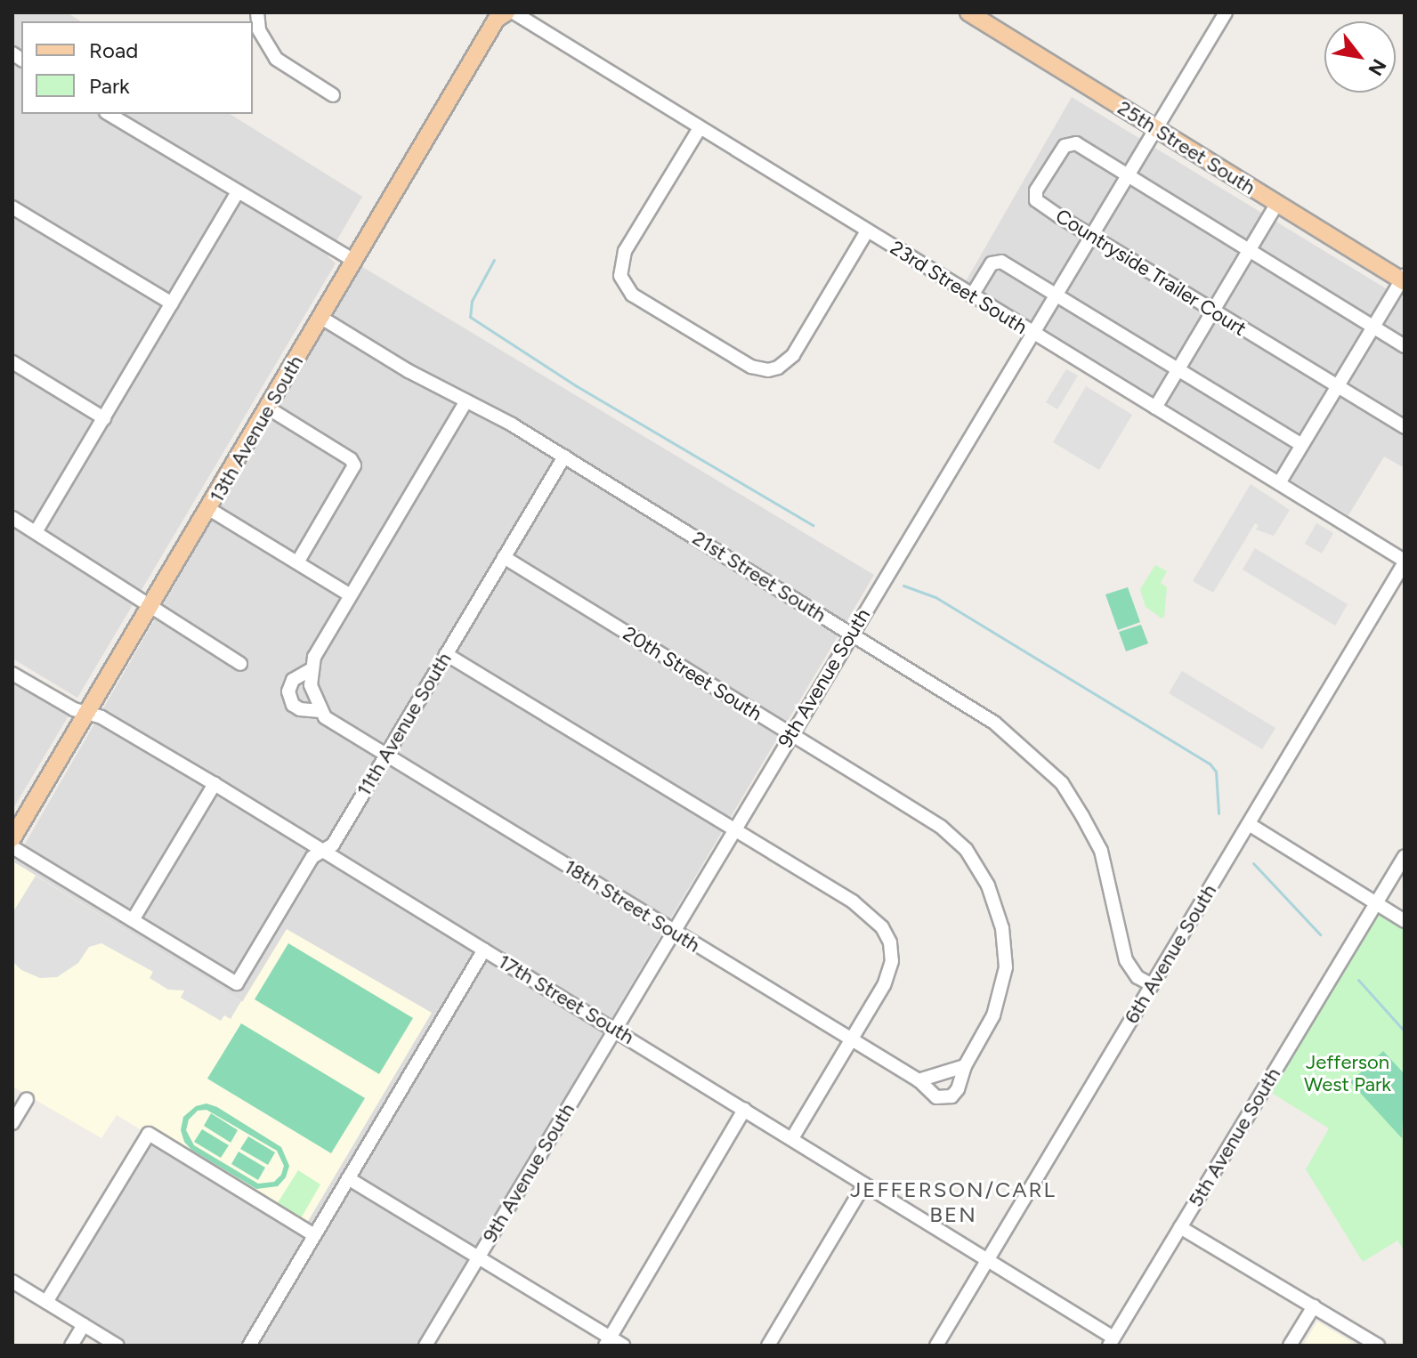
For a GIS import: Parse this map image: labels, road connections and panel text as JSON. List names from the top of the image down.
{
  "streets": {
    "main road": ["25th Street South", "13th Avenue South"],
    "street": [
      "Countryside Trailer Court",
      "23rd Street South",
      "21st Street South",
      "20th Street South",
      "9th Avenue South",
      "11th Avenue South",
      "18th Street South",
      "6th Avenue South",
      "17th Street South",
      "5th Avenue South"
    ]
  },
  "crossings": [
    ["25th Street South", "9th Avenue South"],
    ["Countryside Trailer Court", "9th Avenue South"],
    ["23rd Street South", "9th Avenue South"],
    ["23rd Street South", "6th Avenue South"],
    ["13th Avenue South", "21st Street South"],
    ["13th Avenue South", "17th Street South"],
    ["21st Street South", "9th Avenue South"],
    ["21st Street South", "11th Avenue South"],
    ["21st Street South", "6th Avenue South"],
    ["20th Street South", "9th Avenue South"],
    ["20th Street South", "11th Avenue South"],
    ["20th Street South", "18th Street South"],
    ["9th Avenue South", "18th Street South"],
    ["9th Avenue South", "17th Street South"],
    ["11th Avenue South", "18th Street South"],
    ["11th Avenue South", "17th Street South"],
    ["6th Avenue South", "17th Street South"],
    ["17th Street South", "5th Avenue South"]
  ],
  "districts": ["JEFFERSON/CARL BEN"],
  "parks": ["Jefferson West Park"],
  "legend": ["Road", "Park"],
  "north": "bottom right"
}
